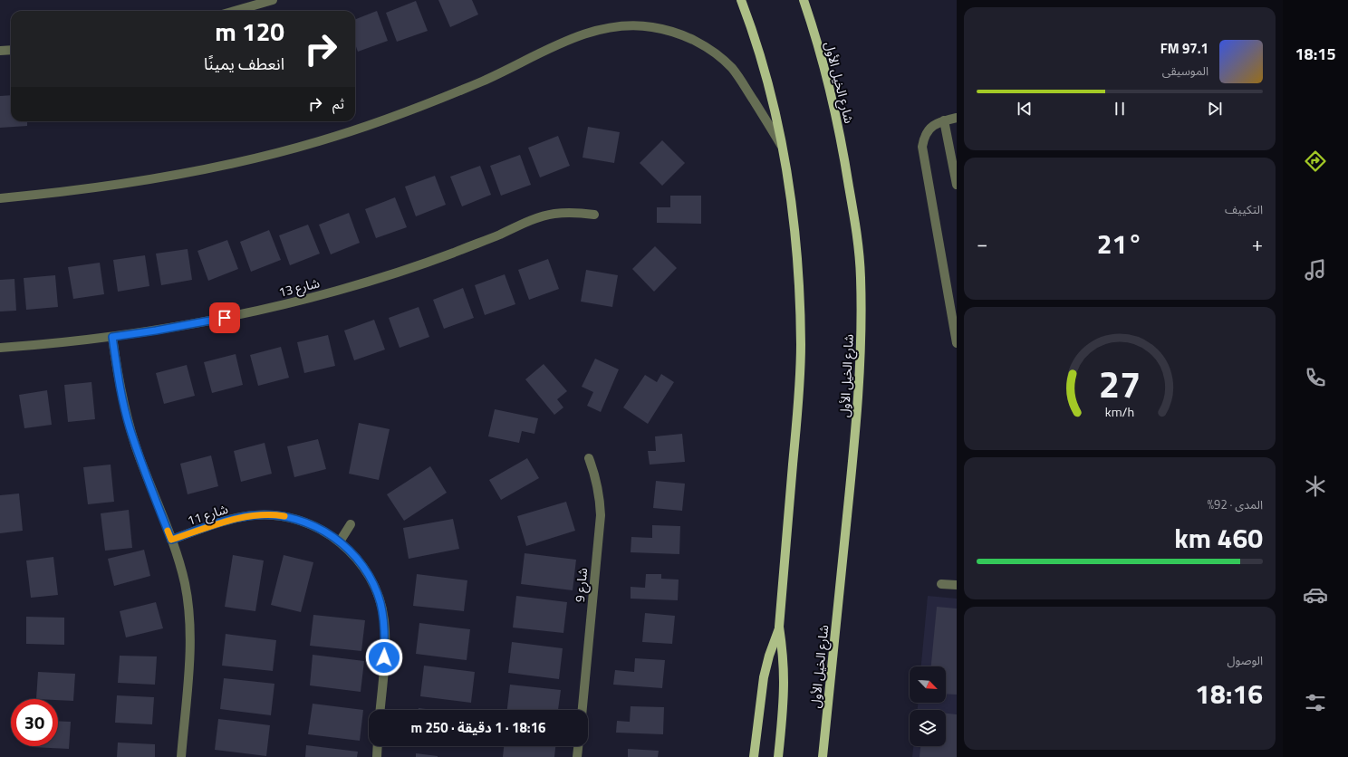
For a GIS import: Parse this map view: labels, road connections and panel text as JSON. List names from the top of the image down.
{
  "streets": {
    "main road": ["شارع الخيل الأول"],
    "street": ["شارع 13", "شارع 11", "شارع 9"]
  },
  "north": "bottom right",
  "page": {
    "tabs": "18:15",
    "turn": ["120 m", "انعطف يمينًا"],
    "song": ["97.1 FM", "الموسيقى"],
    "then": "ثم",
    "tile": [
      "التكييف",
      ["المدى · 92%", "460 km"],
      ["الوصول", "18:16"]
    ],
    "heat": ["−", "21°", "+"],
    "limit": "30",
    "trip": "18:16 · 1 دقيقة · 250 m",
    "gauge": ["27", "km/h"]
  }
}
